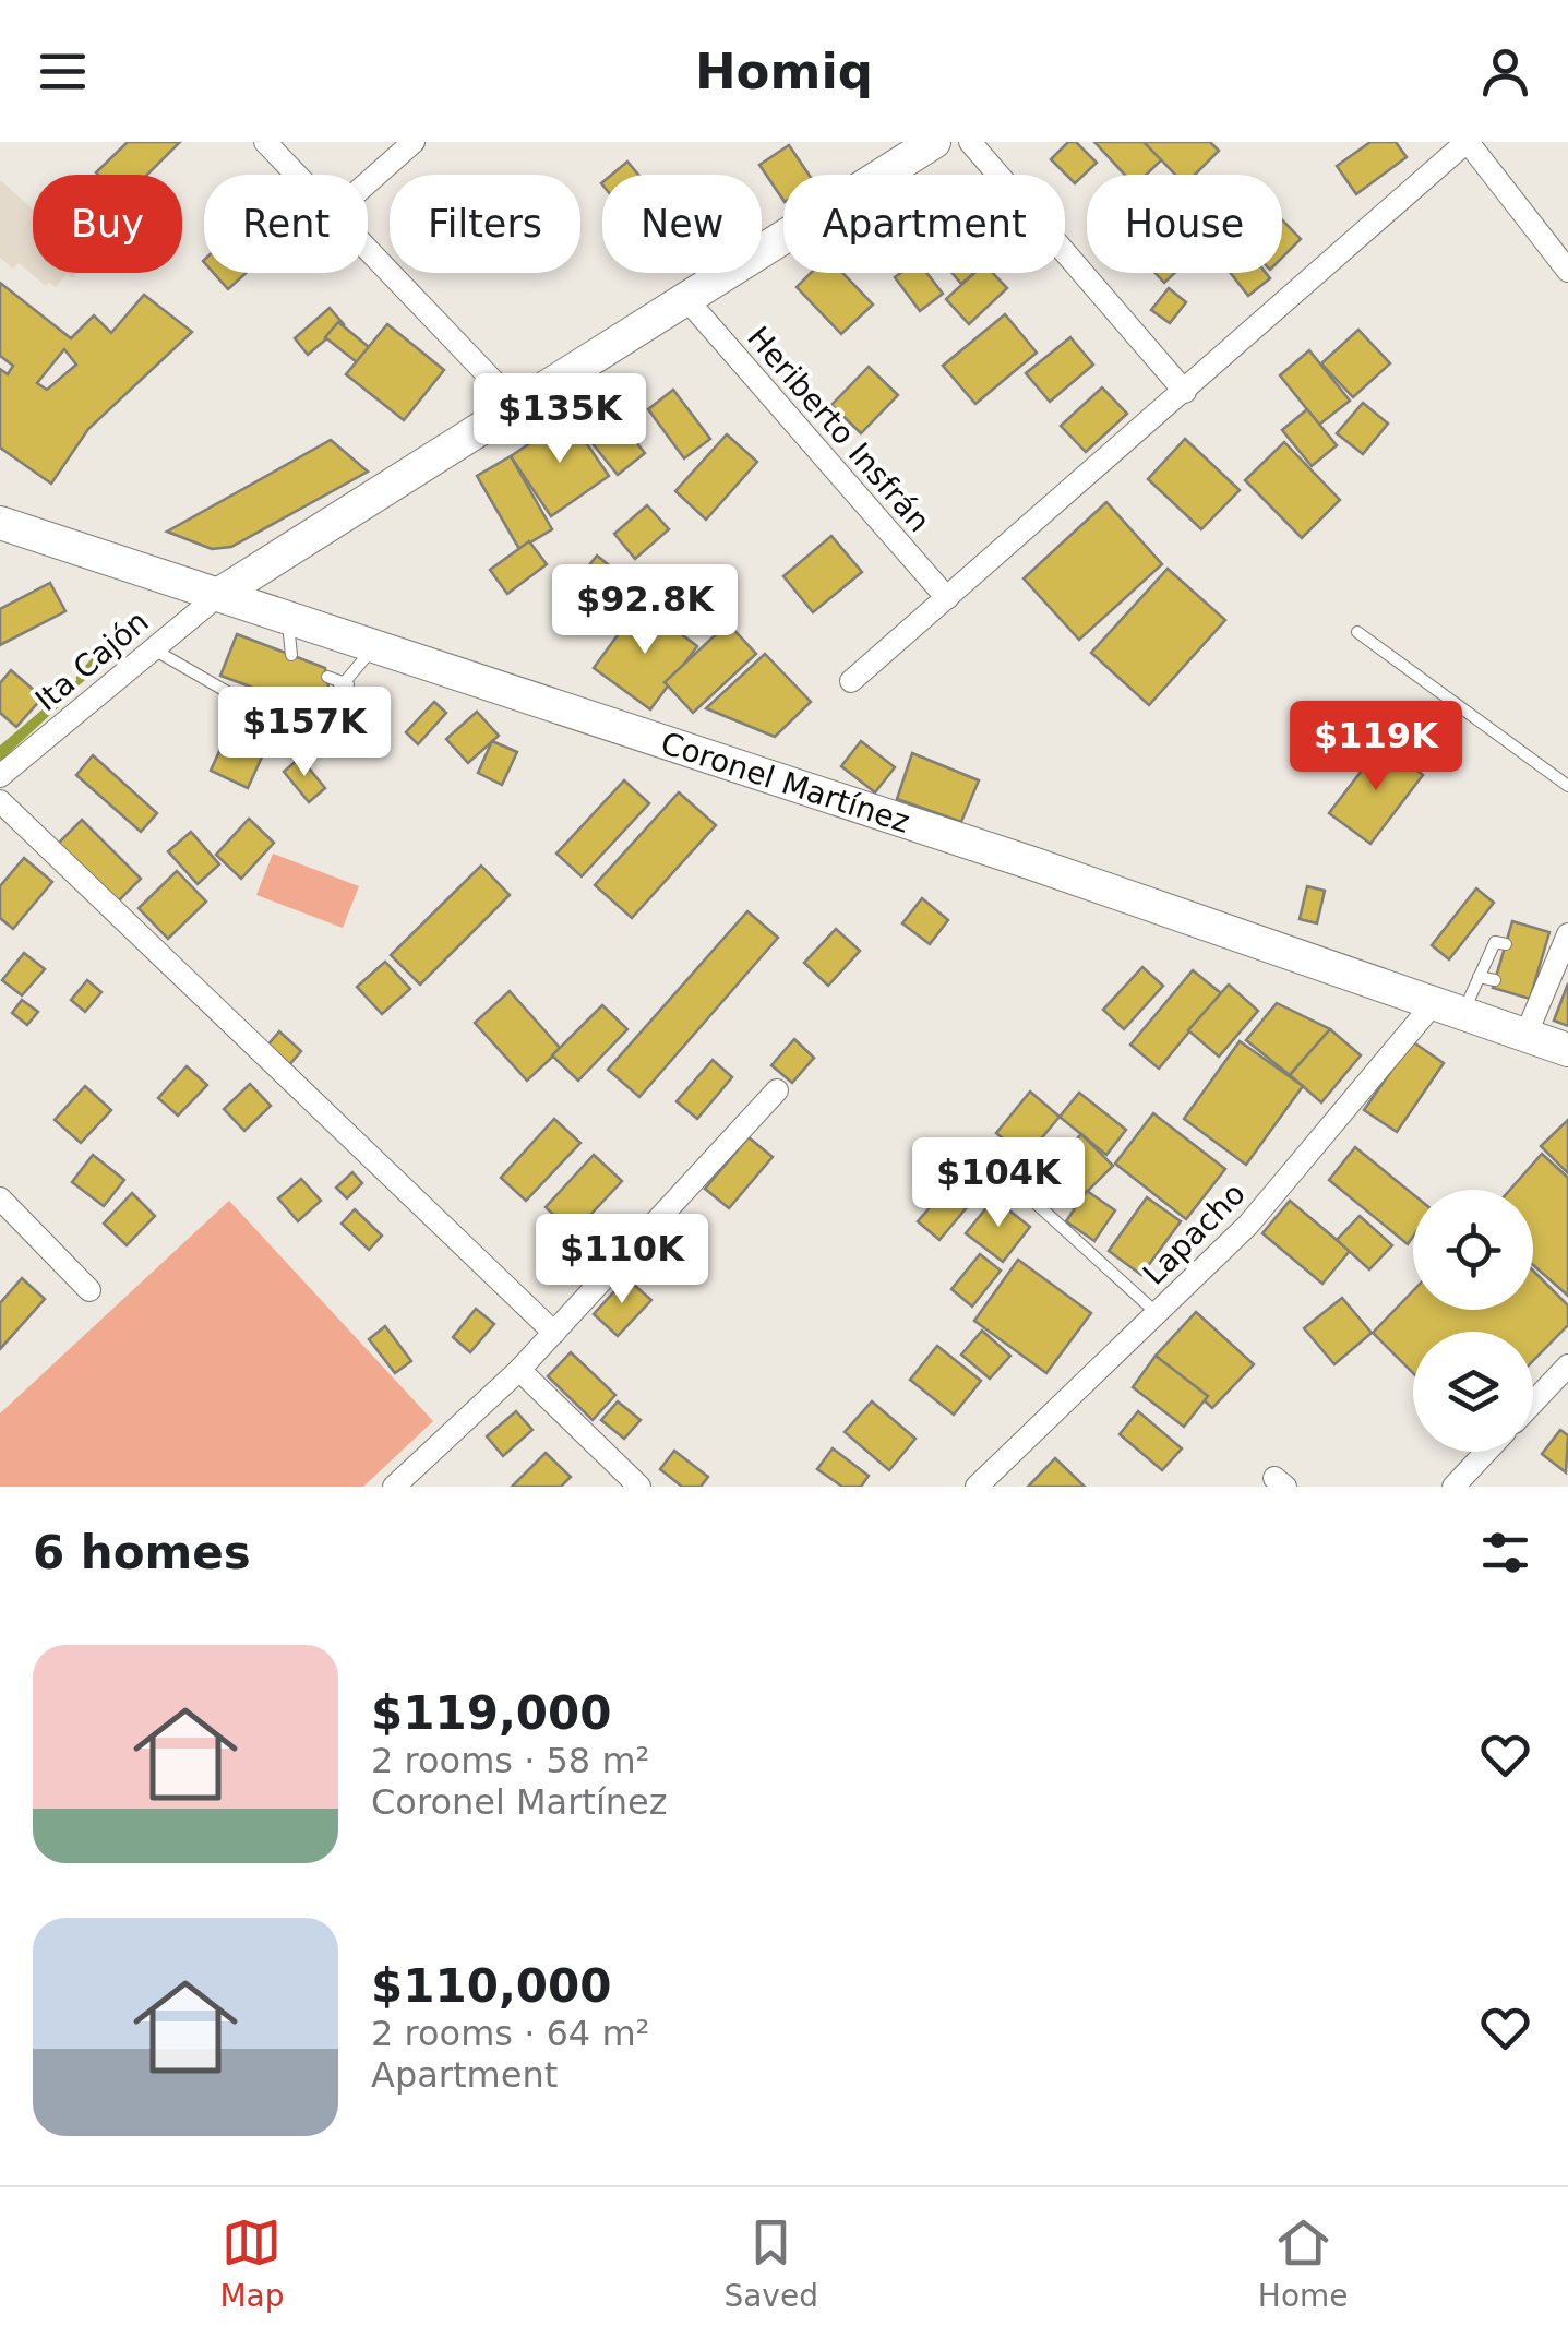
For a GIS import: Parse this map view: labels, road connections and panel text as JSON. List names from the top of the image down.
{
  "streets": {
    "main road": ["Coronel Martínez"],
    "street": ["Heriberto Insfrán", "Ita Cajón", "Lapacho"]
  },
  "crossings": [
    ["Ita Cajón", "Coronel Martínez"],
    ["Coronel Martínez", "Lapacho"]
  ],
  "page": {
    "header": "Homiq",
    "chip": [
      "Buy",
      "Rent",
      "Filters",
      "New",
      "Apartment",
      "House"
    ],
    "price": [
      "$135K",
      "$92.8K",
      "$157K",
      "$119K",
      "$104K",
      "$110K"
    ],
    "heading": "6 homes",
    "list": [
      {
        "name": "$119,000",
        "note": "2 rooms · 58 m² · Coronel Martínez"
      },
      {
        "name": "$110,000",
        "note": "2 rooms · 64 m² · Apartment"
      }
    ],
    "tabs": ["Map", "Saved", "Home"]
  }
}
